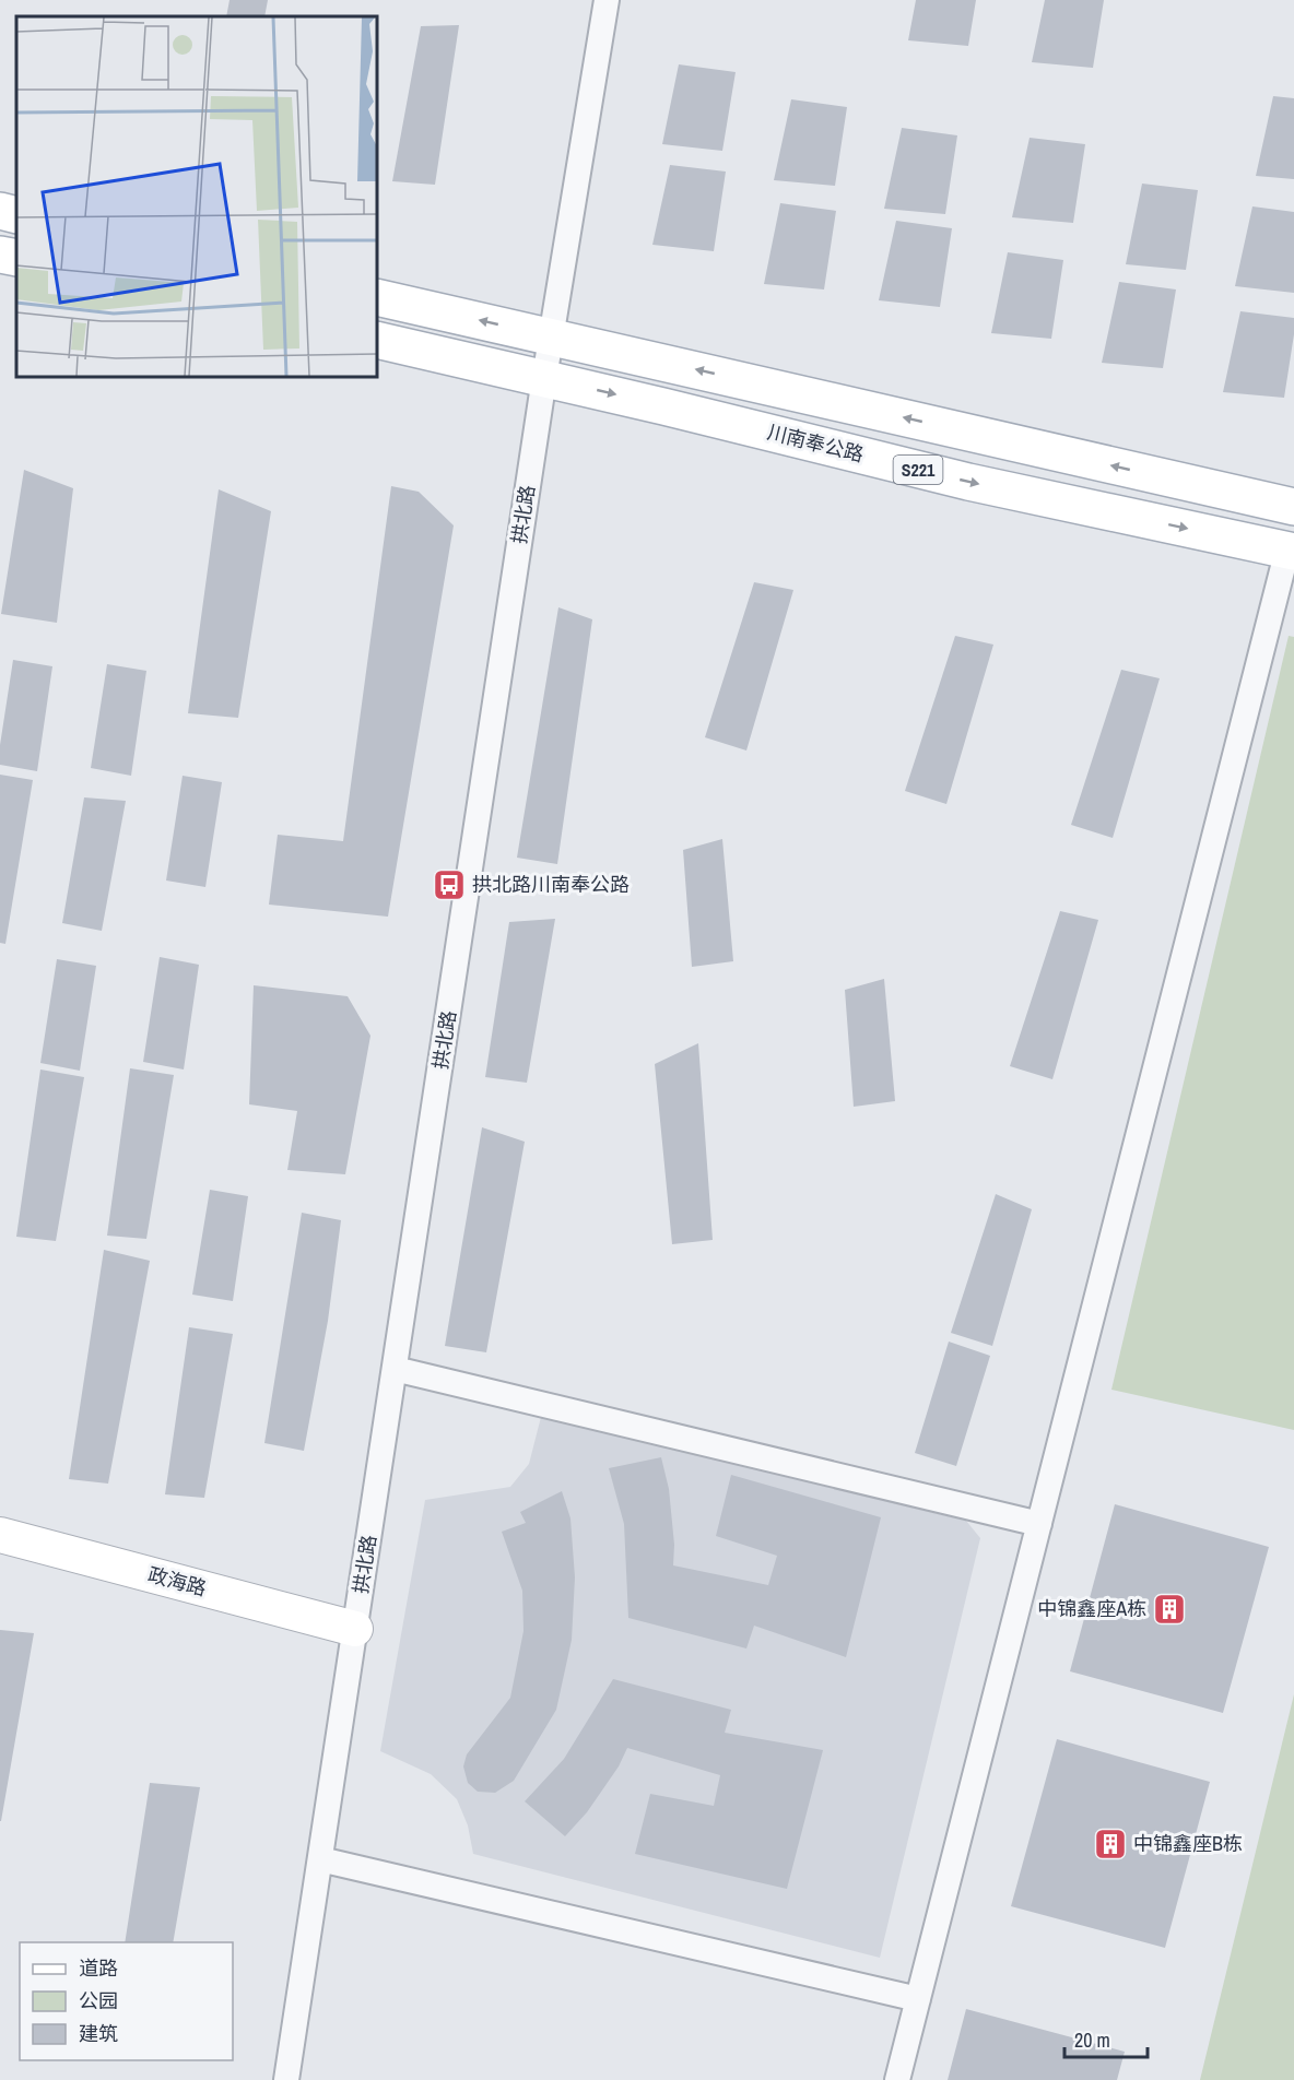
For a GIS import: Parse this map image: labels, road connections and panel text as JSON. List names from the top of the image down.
{
  "streets": {
    "main road": ["川南奉公路", "S221"],
    "street": ["拱北路", "政海路"]
  },
  "crossings": [
    ["川南奉公路", "拱北路"],
    ["S221", "拱北路"],
    ["拱北路", "政海路"]
  ],
  "places": {
    "bus stop": ["拱北路川南奉公路"],
    "building": ["中锦鑫座A栋", "中锦鑫座B栋"]
  },
  "legend": ["道路", "公园", "建筑"],
  "scale_bar": "20 m"
}
